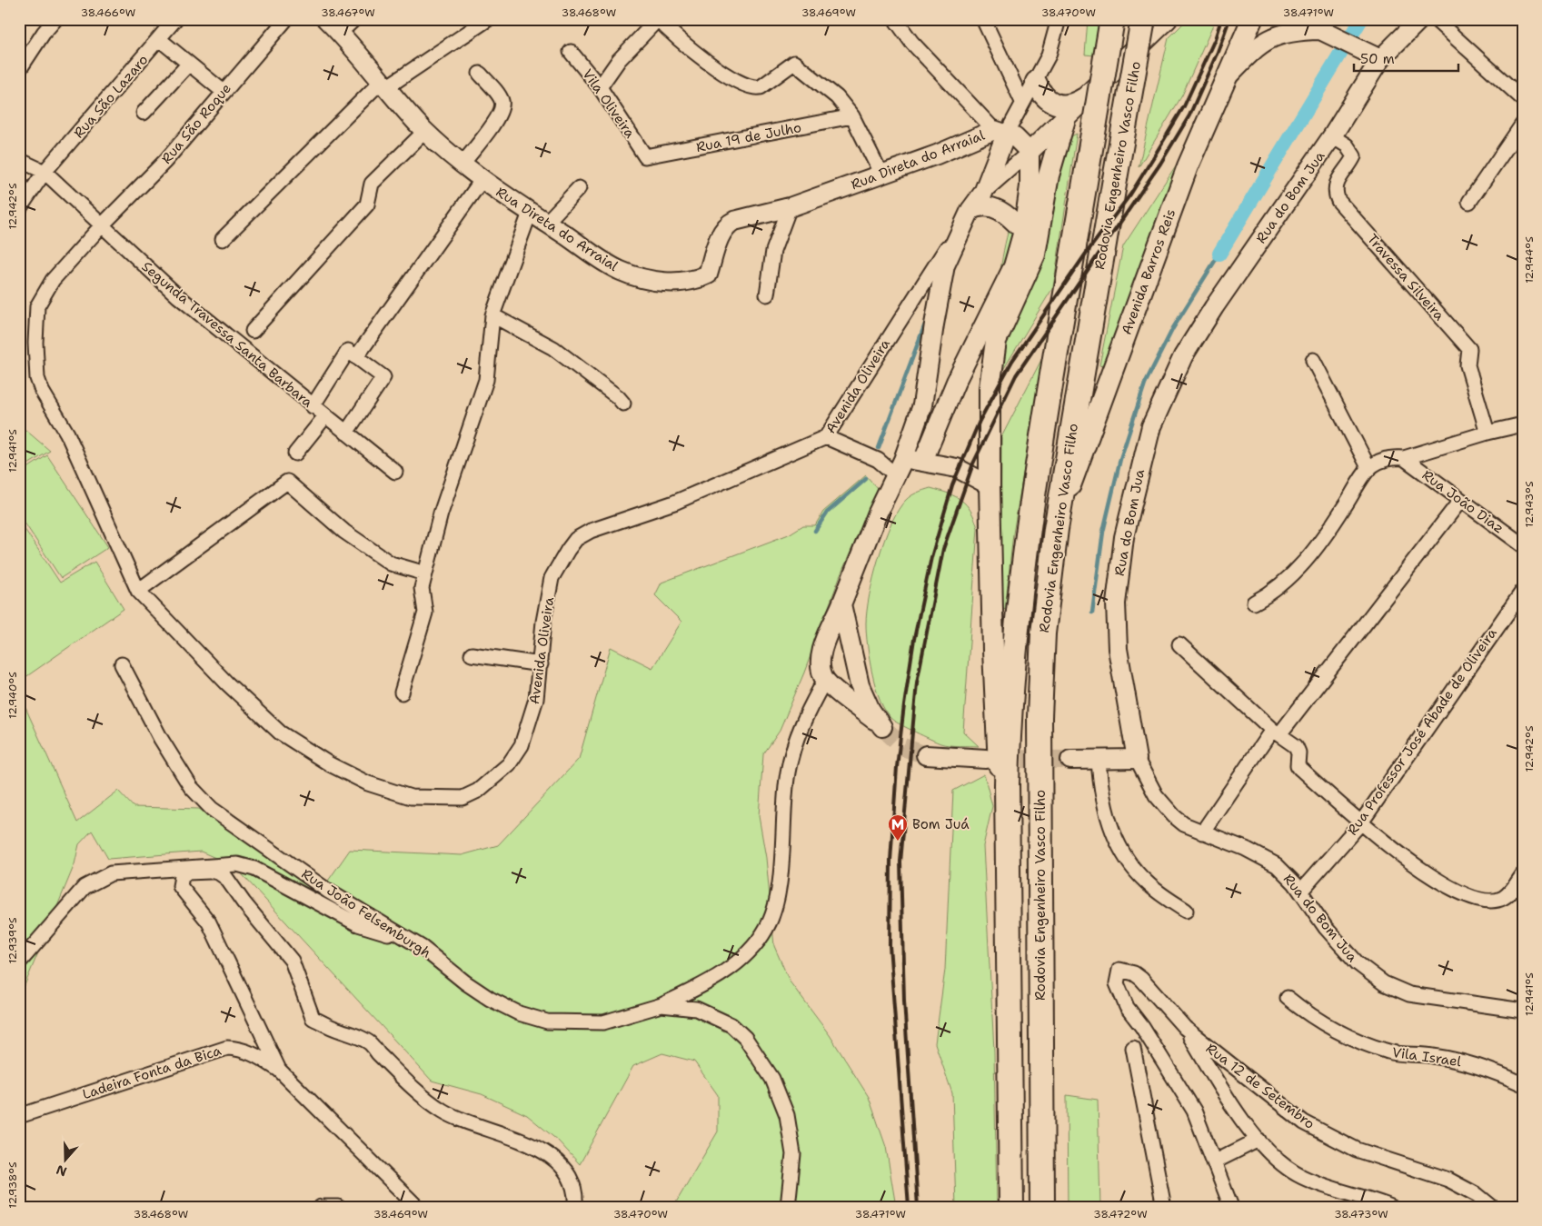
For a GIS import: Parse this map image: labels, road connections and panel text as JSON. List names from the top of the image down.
{
  "streets": {
    "highway": ["Rodovia Engenheiro Vasco Filho"],
    "main road": ["Avenida Barros Reis"],
    "street": [
      "Rua São Lazaro",
      "Vila Oliveira",
      "Rua São Roque",
      "Rua 19 de Julho",
      "Rua Direta do Arraial",
      "Rua do Bom Jua",
      "Travessa Silveira",
      "Segunda Travessa Santa Barbara",
      "Avenida Oliveira",
      "Rua João Diaz",
      "Rua Professor José Abade de Oliveira",
      "Rua João Felsemburgh",
      "Vila Israel",
      "Ladeira Fonta da Bica",
      "Rua 12 de Setembro"
    ]
  },
  "crossings": [
    ["Rua São Lazaro", "Segunda Travessa Santa Barbara"],
    ["Vila Oliveira", "Rua 19 de Julho"],
    ["Rua São Roque", "Segunda Travessa Santa Barbara"],
    ["Rua São Roque", "Avenida Oliveira"],
    ["Rodovia Engenheiro Vasco Filho", "Avenida Barros Reis"],
    ["Rua do Bom Jua", "Travessa Silveira"],
    ["Rua do Bom Jua", "Rua Professor José Abade de Oliveira"]
  ],
  "places": {
    "metro station": ["Bom Juá"]
  },
  "scale_bar": "50 m",
  "north": "bottom",
  "coordinates": [
    "38.466°W",
    "38.467°W",
    "38.468°W",
    "38.469°W",
    "38.470°W",
    "38.471°W",
    "12.942°S",
    "12.944°S",
    "12.941°S",
    "12.943°S",
    "12.940°S",
    "12.939°S",
    "12.938°S",
    "38.472°W",
    "38.473°W"
  ]
}
